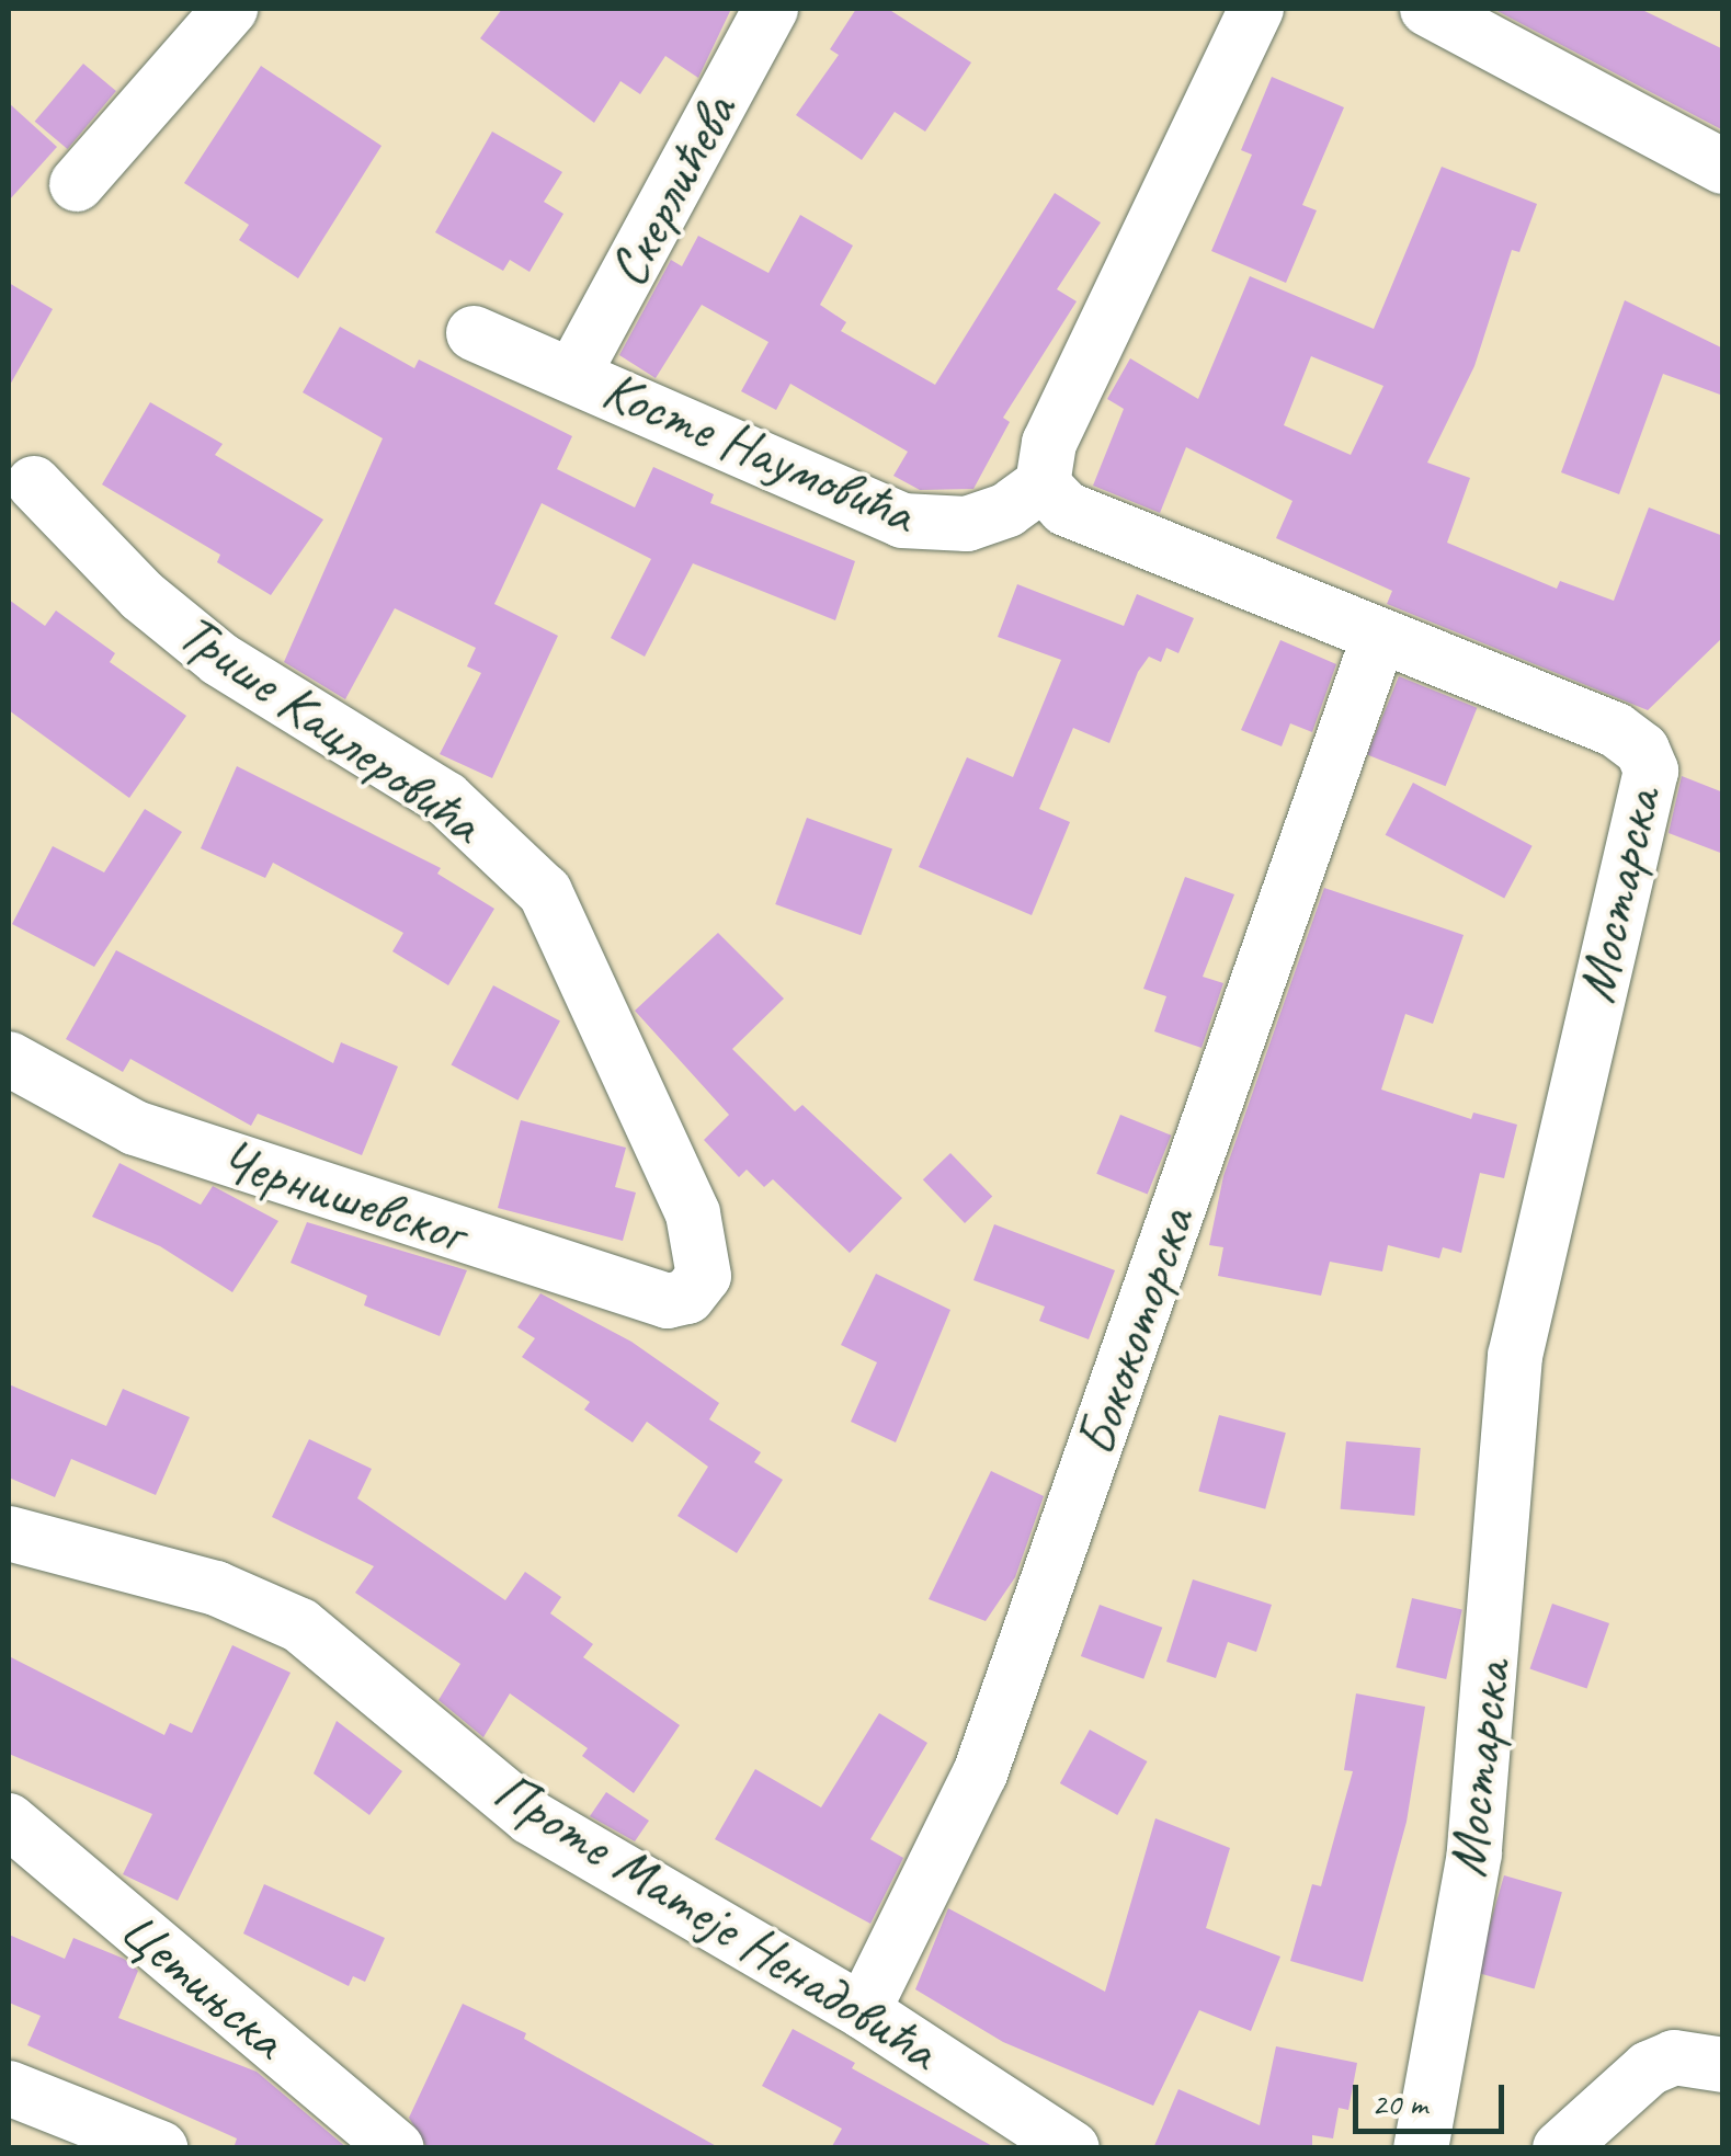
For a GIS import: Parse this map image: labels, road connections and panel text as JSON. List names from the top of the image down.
{
  "streets": {
    "street": [
      "Скерлићева",
      "Косте Наумовића",
      "Трише Кацлеровића",
      "Мостарска",
      "Чернишевског",
      "Бококоторска",
      "Проте Матеје Ненадовића",
      "Цетињска"
    ]
  },
  "crossings": [
    ["Скерлићева", "Косте Наумовића"],
    ["Косте Наумовића", "Мостарска"],
    ["Трише Кацлеровића", "Чернишевског"],
    ["Мостарска", "Бококоторска"],
    ["Бококоторска", "Проте Матеје Ненадовића"]
  ],
  "scale_bar": "20 m"
}
